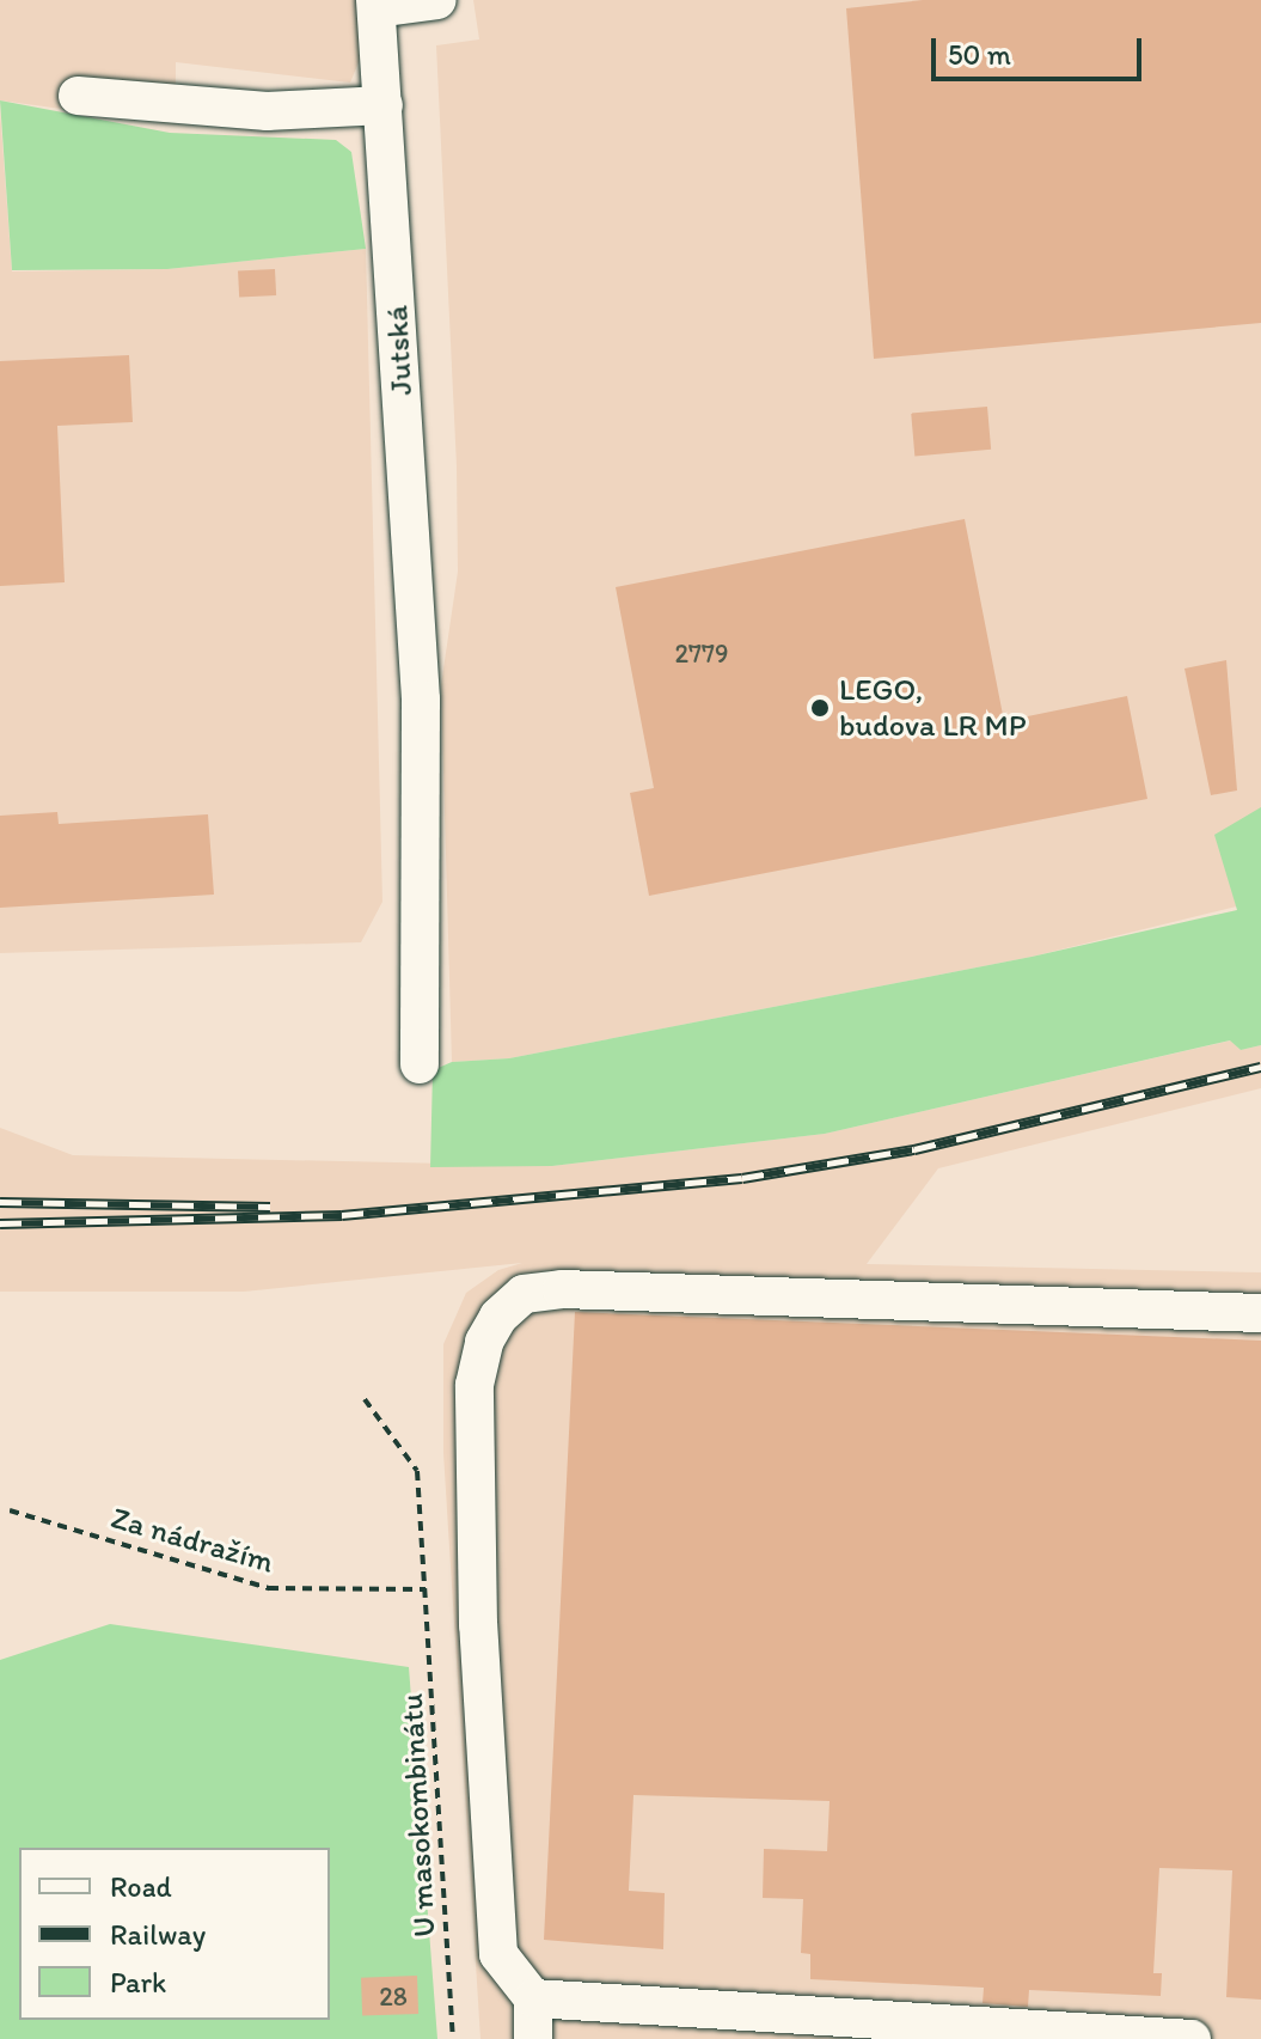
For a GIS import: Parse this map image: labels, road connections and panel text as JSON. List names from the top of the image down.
{
  "streets": {
    "lane": ["Jutská"],
    "path": ["Za nádražím", "U masokombinátu"]
  },
  "crossings": [
    ["Za nádražím", "U masokombinátu"]
  ],
  "places": ["LEGO, budova LR MP"],
  "house_numbers": ["2779", "28"],
  "legend": ["Road", "Railway", "Park"],
  "scale_bar": "50 m"
}
